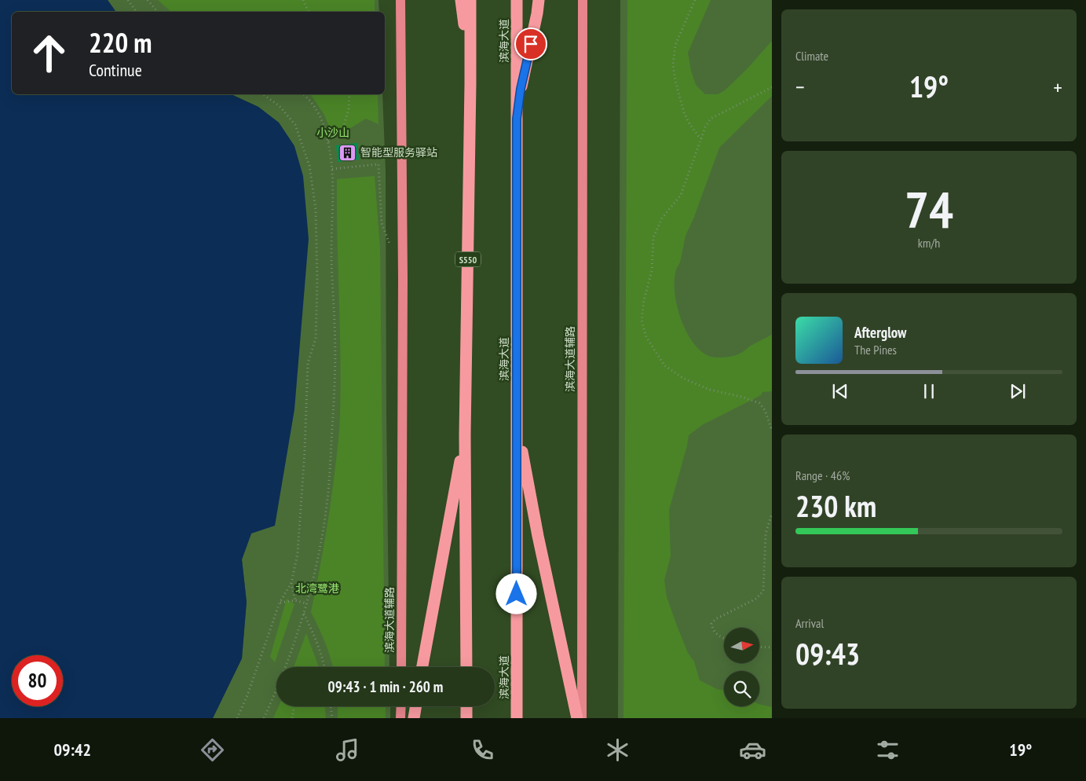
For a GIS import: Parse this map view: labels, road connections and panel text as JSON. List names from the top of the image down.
{
  "streets": {
    "highway": ["滨海大道", "S550"],
    "main road": ["滨海大道辅路"]
  },
  "parks": ["小沙山", "北湾鹭港"],
  "places": {
    "building": ["智能型服务驿站"]
  },
  "north": "right",
  "page": {
    "tile": [
      "Climate",
      ["74", "km/h"],
      ["Range · 46%", "230 km"],
      ["Arrival", "09:43"]
    ],
    "turn": ["220 m", "Continue"],
    "heat": ["−", "19°", "+"],
    "song": ["Afterglow", "The Pines"],
    "limit": "80",
    "trip": "09:43 · 1 min · 260 m",
    "tabs": ["09:42", "19°"]
  }
}
